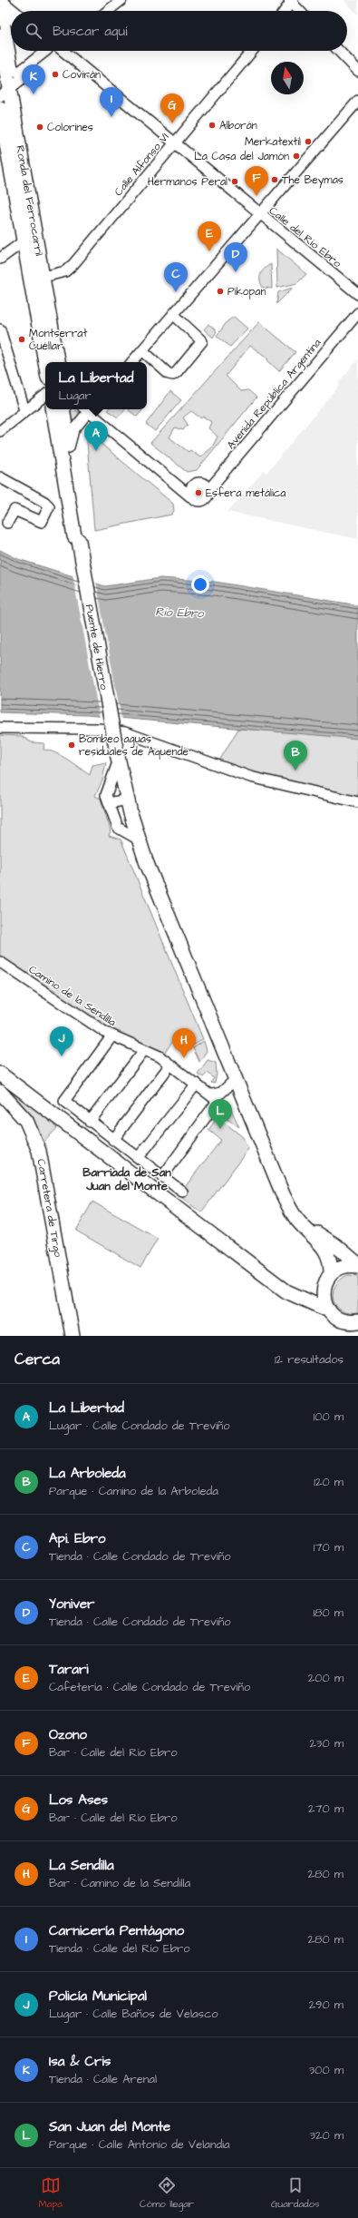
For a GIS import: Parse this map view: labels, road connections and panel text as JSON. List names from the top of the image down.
{
  "streets": {
    "main road": ["Ronda del Ferrocarril", "Puente de Hierro", "Carretera de Tirgo"],
    "street": [
      "Calle Alfonso VI",
      "Calle del Río Ebro",
      "Avenida República Argentina",
      "Camino de la Sendilla"
    ]
  },
  "crossings": [
    ["Calle Alfonso VI", "Ronda del Ferrocarril"],
    ["Calle Alfonso VI", "Calle del Río Ebro"]
  ],
  "districts": ["Barriada de San Juan del Monte"],
  "water": ["Río Ebro"],
  "places": [
    "Covirán",
    "Alborán",
    "Colorines",
    "Merkatextil",
    "La Casa del Jamón",
    "The Beymas",
    "Hermanos Peral",
    "Pikopan",
    "Montserrat Cuéllar",
    "Esfera metálica",
    "Bombeo aguas residuales de Aquende"
  ],
  "north": "top",
  "page": {
    "search": "Buscar aquí",
    "pins": [
      "K",
      "I",
      "G",
      "F",
      "E",
      "D",
      "C",
      "A",
      "B",
      "J",
      "H",
      "L"
    ],
    "popup": ["La Libertad", "Lugar"],
    "heading": ["Cerca", "12 resultados"],
    "list": [
      {
        "mark": "A",
        "name": "La Libertad",
        "note": "Lugar · Calle Condado de Treviño",
        "value": "100 m"
      },
      {
        "mark": "B",
        "name": "La Arboleda",
        "note": "Parque · Camino de la Arboleda",
        "value": "120 m"
      },
      {
        "mark": "C",
        "name": "Api. Ebro",
        "note": "Tienda · Calle Condado de Treviño",
        "value": "170 m"
      },
      {
        "mark": "D",
        "name": "Yoniver",
        "note": "Tienda · Calle Condado de Treviño",
        "value": "180 m"
      },
      {
        "mark": "E",
        "name": "Tarari",
        "note": "Cafetería · Calle Condado de Treviño",
        "value": "200 m"
      },
      {
        "mark": "F",
        "name": "Ozono",
        "note": "Bar · Calle del Río Ebro",
        "value": "230 m"
      },
      {
        "mark": "G",
        "name": "Los Ases",
        "note": "Bar · Calle del Río Ebro",
        "value": "270 m"
      },
      {
        "mark": "H",
        "name": "La Sendilla",
        "note": "Bar · Camino de la Sendilla",
        "value": "280 m"
      },
      {
        "mark": "I",
        "name": "Carnicería Pentágono",
        "note": "Tienda · Calle del Río Ebro",
        "value": "280 m"
      },
      {
        "mark": "J",
        "name": "Policía Municipal",
        "note": "Lugar · Calle Baños de Velasco",
        "value": "290 m"
      },
      {
        "mark": "K",
        "name": "Isa & Cris",
        "note": "Tienda · Calle Arenal",
        "value": "300 m"
      },
      {
        "mark": "L",
        "name": "San Juan del Monte",
        "note": "Parque · Calle Antonio de Velandia",
        "value": "320 m"
      }
    ],
    "nav": ["Mapa", "Cómo llegar", "Guardados"]
  }
}
